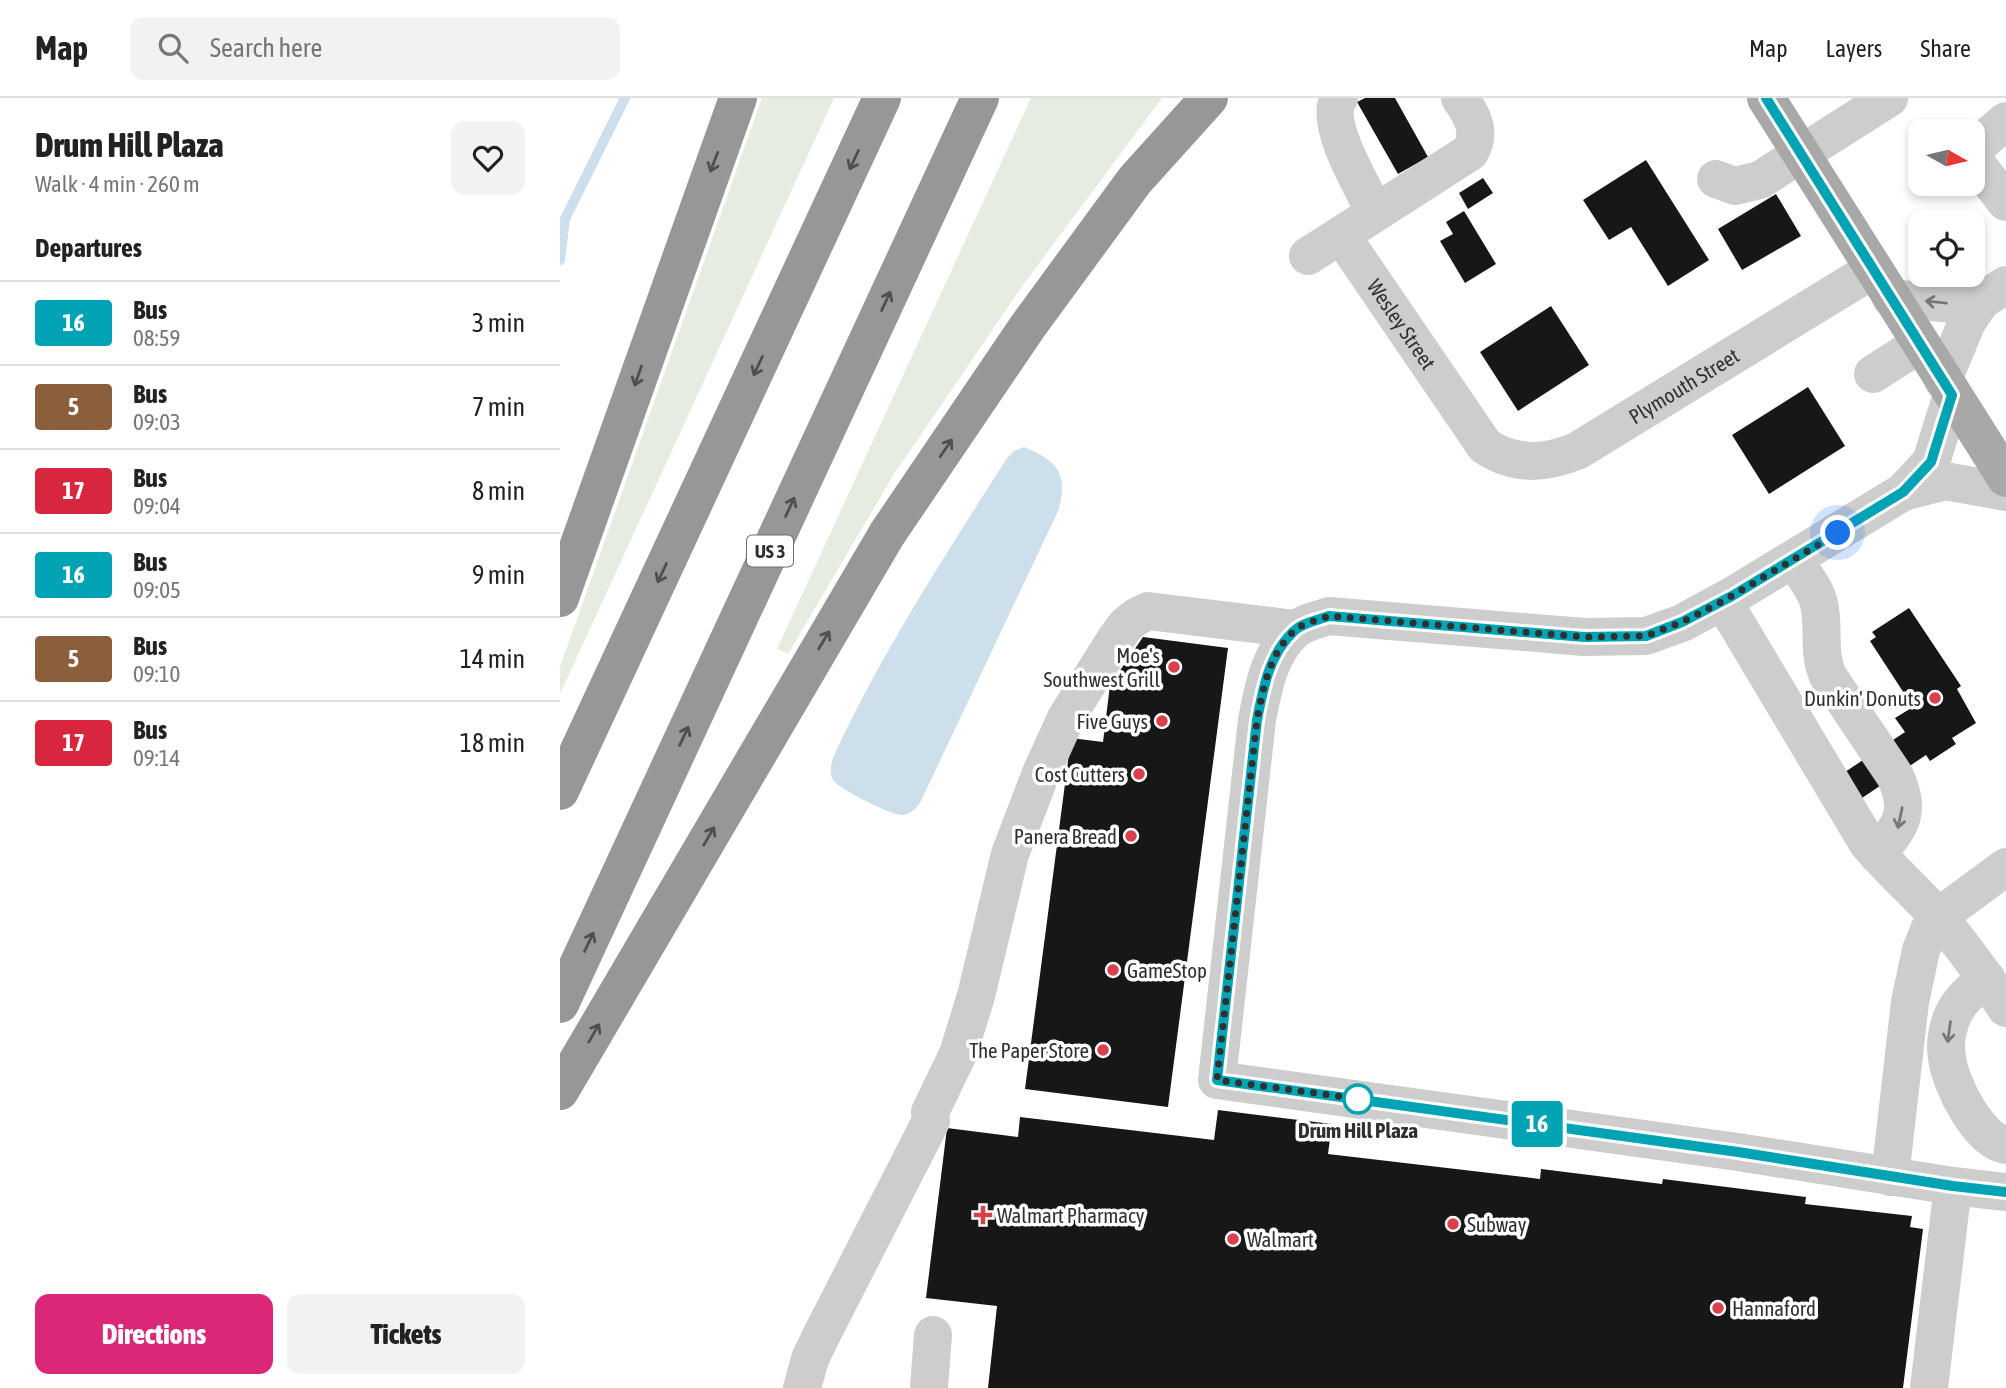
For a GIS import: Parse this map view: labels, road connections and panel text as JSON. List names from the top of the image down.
{
  "streets": {
    "highway": ["US 3"],
    "street": ["Wesley Street", "Plymouth Street"]
  },
  "crossings": [
    ["Wesley Street", "Plymouth Street"]
  ],
  "places": {
    "other": [
      "Moe's Southwest Grill",
      "Dunkin' Donuts",
      "Five Guys",
      "Cost Cutters",
      "Panera Bread",
      "GameStop",
      "The Paper Store",
      "Drum Hill Plaza",
      "Subway",
      "Walmart",
      "Hannaford"
    ],
    "health": ["Walmart Pharmacy"]
  },
  "lines": ["bus line 16"],
  "north": "right",
  "page": {
    "header": "Map",
    "search": "Search here",
    "nav": ["Map", "Layers", "Share"],
    "heading": [
      ["Drum Hill Plaza", "Walk · 4 min · 260 m"],
      "Departures"
    ],
    "on_map": "16",
    "list": [
      {
        "mark": "16",
        "name": "Bus",
        "note": "08:59",
        "value": "3 min"
      },
      {
        "mark": "5",
        "name": "Bus",
        "note": "09:03",
        "value": "7 min"
      },
      {
        "mark": "17",
        "name": "Bus",
        "note": "09:04",
        "value": "8 min"
      },
      {
        "mark": "16",
        "name": "Bus",
        "note": "09:05",
        "value": "9 min"
      },
      {
        "mark": "5",
        "name": "Bus",
        "note": "09:10",
        "value": "14 min"
      },
      {
        "mark": "17",
        "name": "Bus",
        "note": "09:14",
        "value": "18 min"
      }
    ],
    "buttons": ["Directions", "Tickets"]
  }
}
